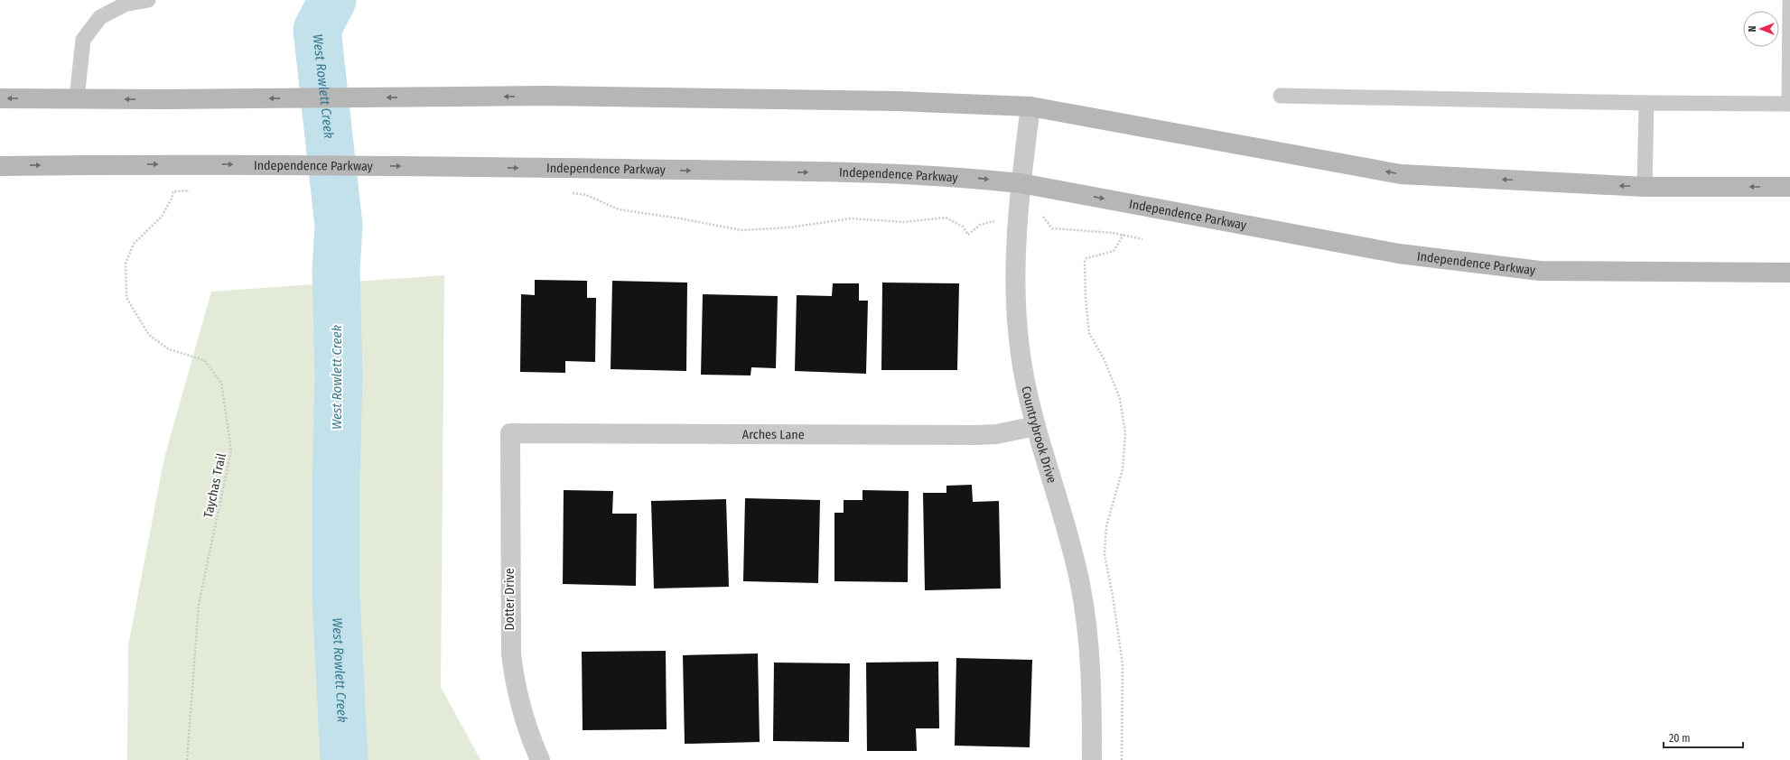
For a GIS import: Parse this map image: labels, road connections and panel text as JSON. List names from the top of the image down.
{
  "streets": {
    "main road": ["Independence Parkway"],
    "street": ["Arches Lane", "Countrybrook Drive", "Dotter Drive"],
    "path": ["Taychas Trail"]
  },
  "crossings": [
    ["Independence Parkway", "Countrybrook Drive"],
    ["Arches Lane", "Countrybrook Drive"],
    ["Arches Lane", "Dotter Drive"]
  ],
  "water": ["West Rowlett Creek"],
  "scale_bar": "20 m",
  "north": "left"
}
